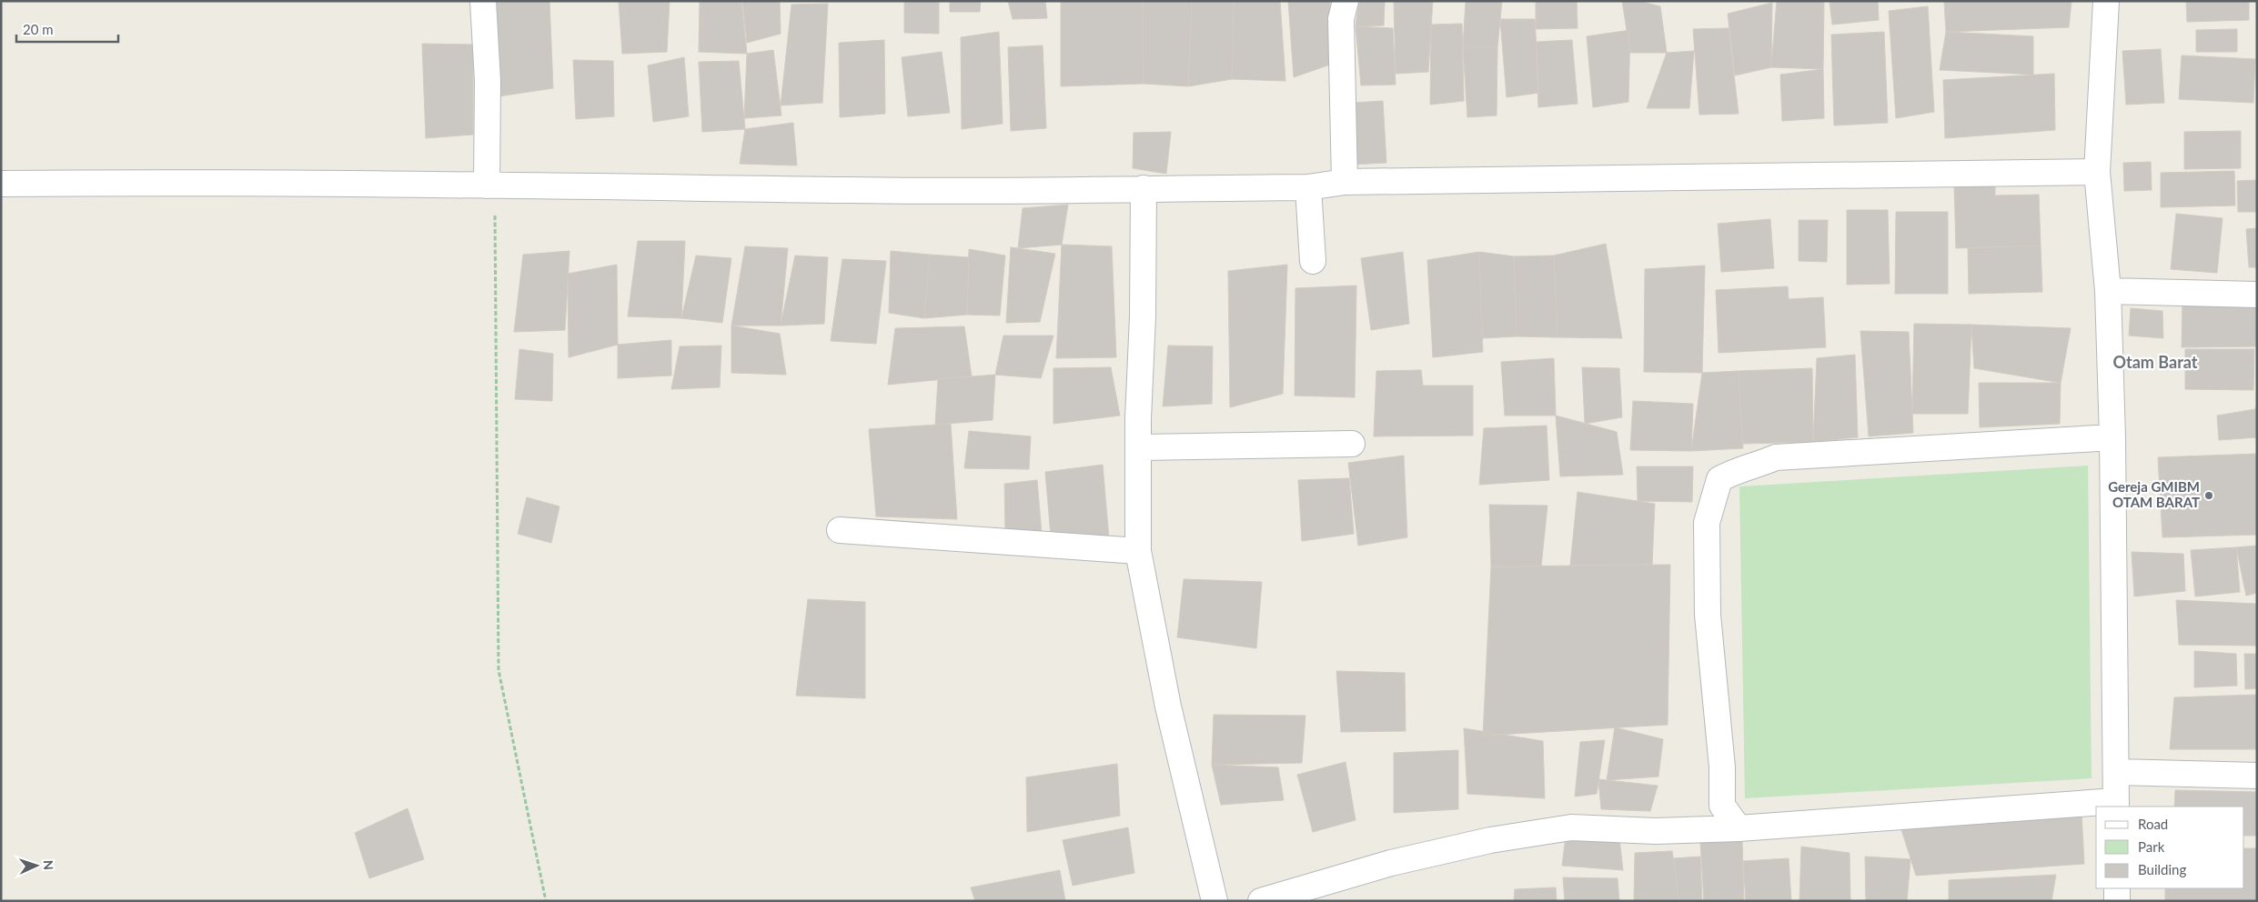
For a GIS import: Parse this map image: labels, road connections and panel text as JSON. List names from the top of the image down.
{
  "districts": ["Otam Barat"],
  "places": ["Gereja GMIBM OTAM BARAT"],
  "legend": ["Road", "Park", "Building"],
  "scale_bar": "20 m",
  "north": "right"
}
